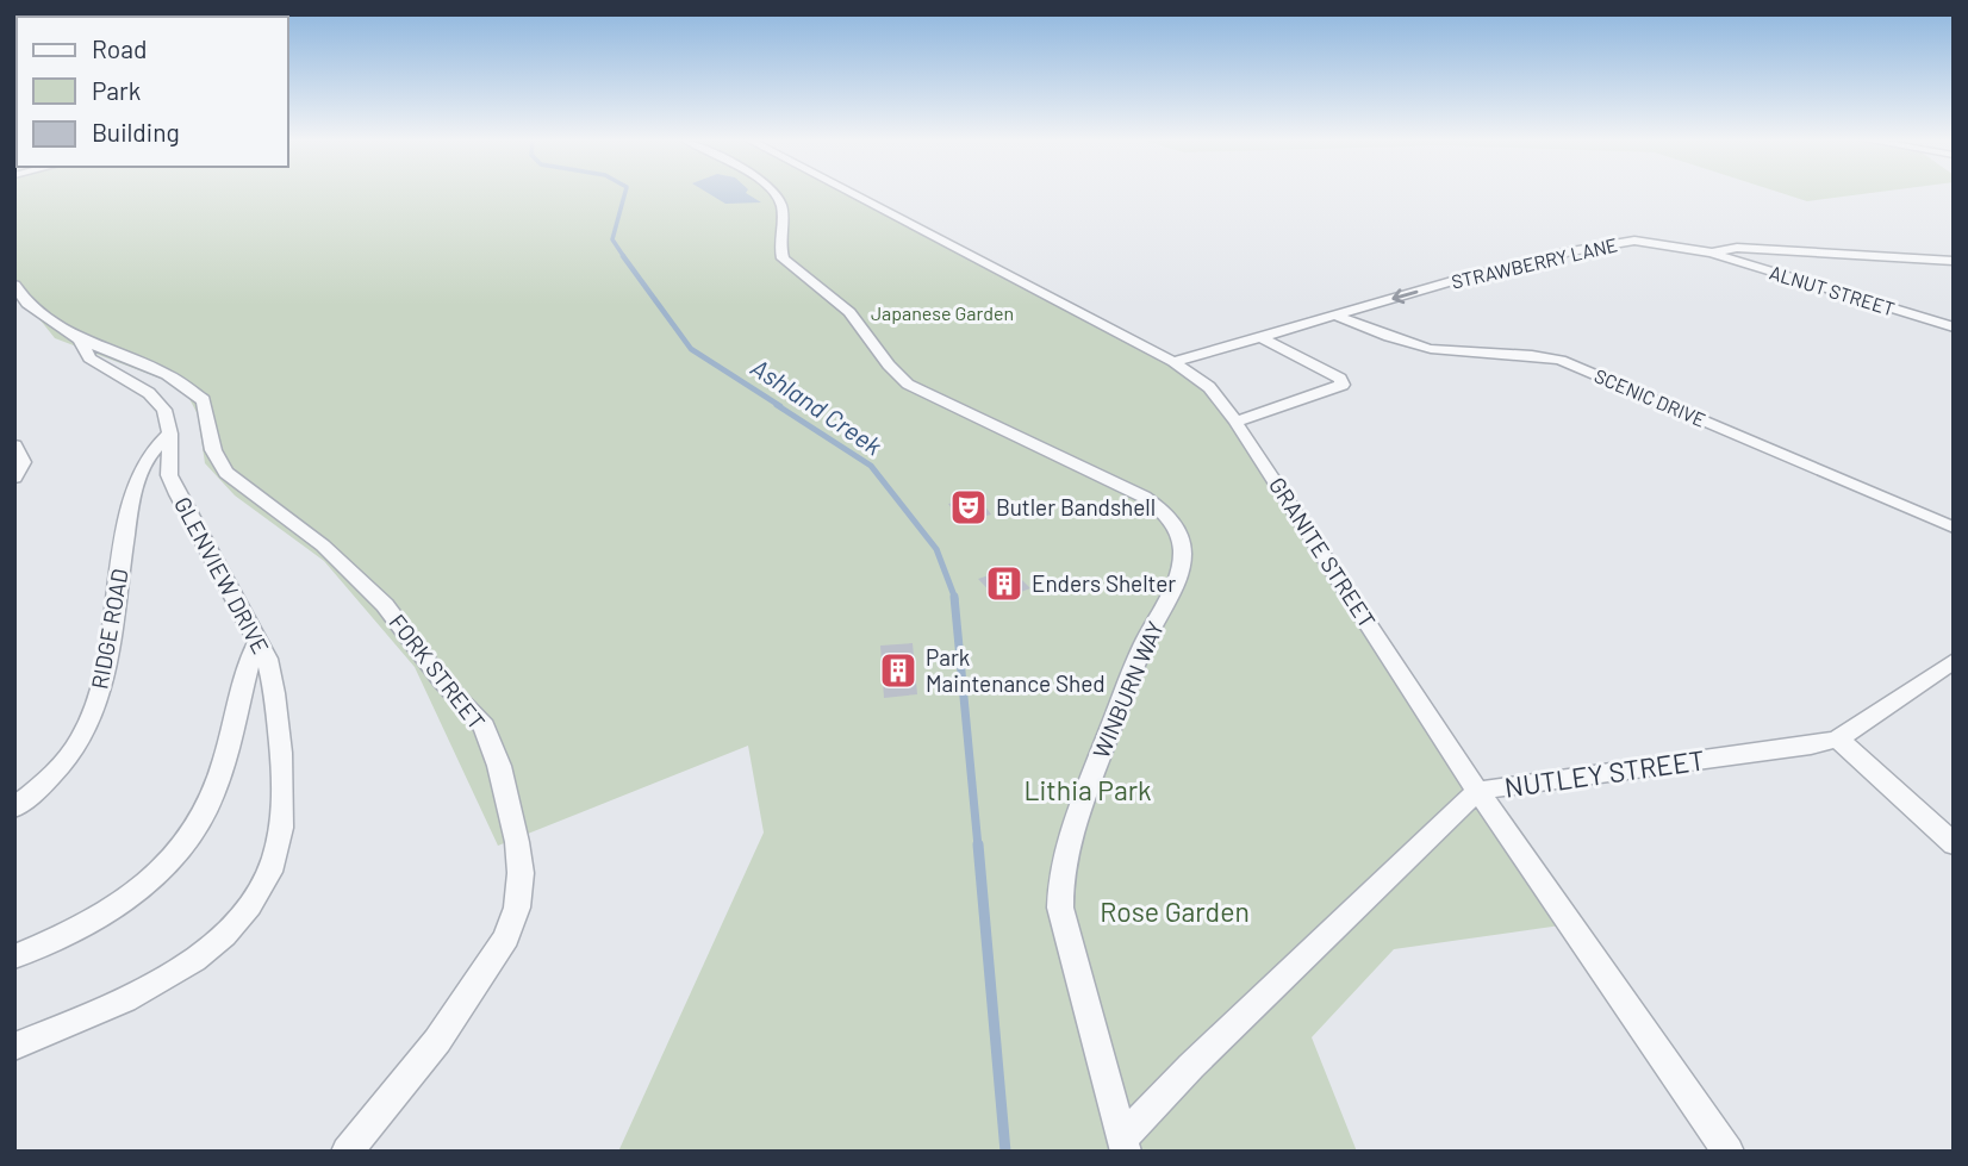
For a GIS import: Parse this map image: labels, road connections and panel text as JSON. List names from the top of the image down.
{
  "streets": {
    "street": [
      "STRAWBERRY LANE",
      "ALNUT STREET",
      "SCENIC DRIVE",
      "GRANITE STREET",
      "GLENVIEW DRIVE",
      "RIDGE ROAD",
      "FORK STREET",
      "WINBURN WAY",
      "NUTLEY STREET"
    ]
  },
  "crossings": [
    ["STRAWBERRY LANE", "ALNUT STREET"],
    ["STRAWBERRY LANE", "SCENIC DRIVE"],
    ["STRAWBERRY LANE", "GRANITE STREET"],
    ["GRANITE STREET", "NUTLEY STREET"],
    ["GLENVIEW DRIVE", "RIDGE ROAD"],
    ["GLENVIEW DRIVE", "FORK STREET"],
    ["WINBURN WAY", "NUTLEY STREET"]
  ],
  "one_way": ["STRAWBERRY LANE"],
  "water": ["Ashland Creek"],
  "parks": ["Japanese Garden", "Lithia Park", "Rose Garden"],
  "places": {
    "theatre": ["Butler Bandshell"],
    "building": ["Enders Shelter", "Park Maintenance Shed"]
  },
  "legend": ["Road", "Park", "Building"]
}
